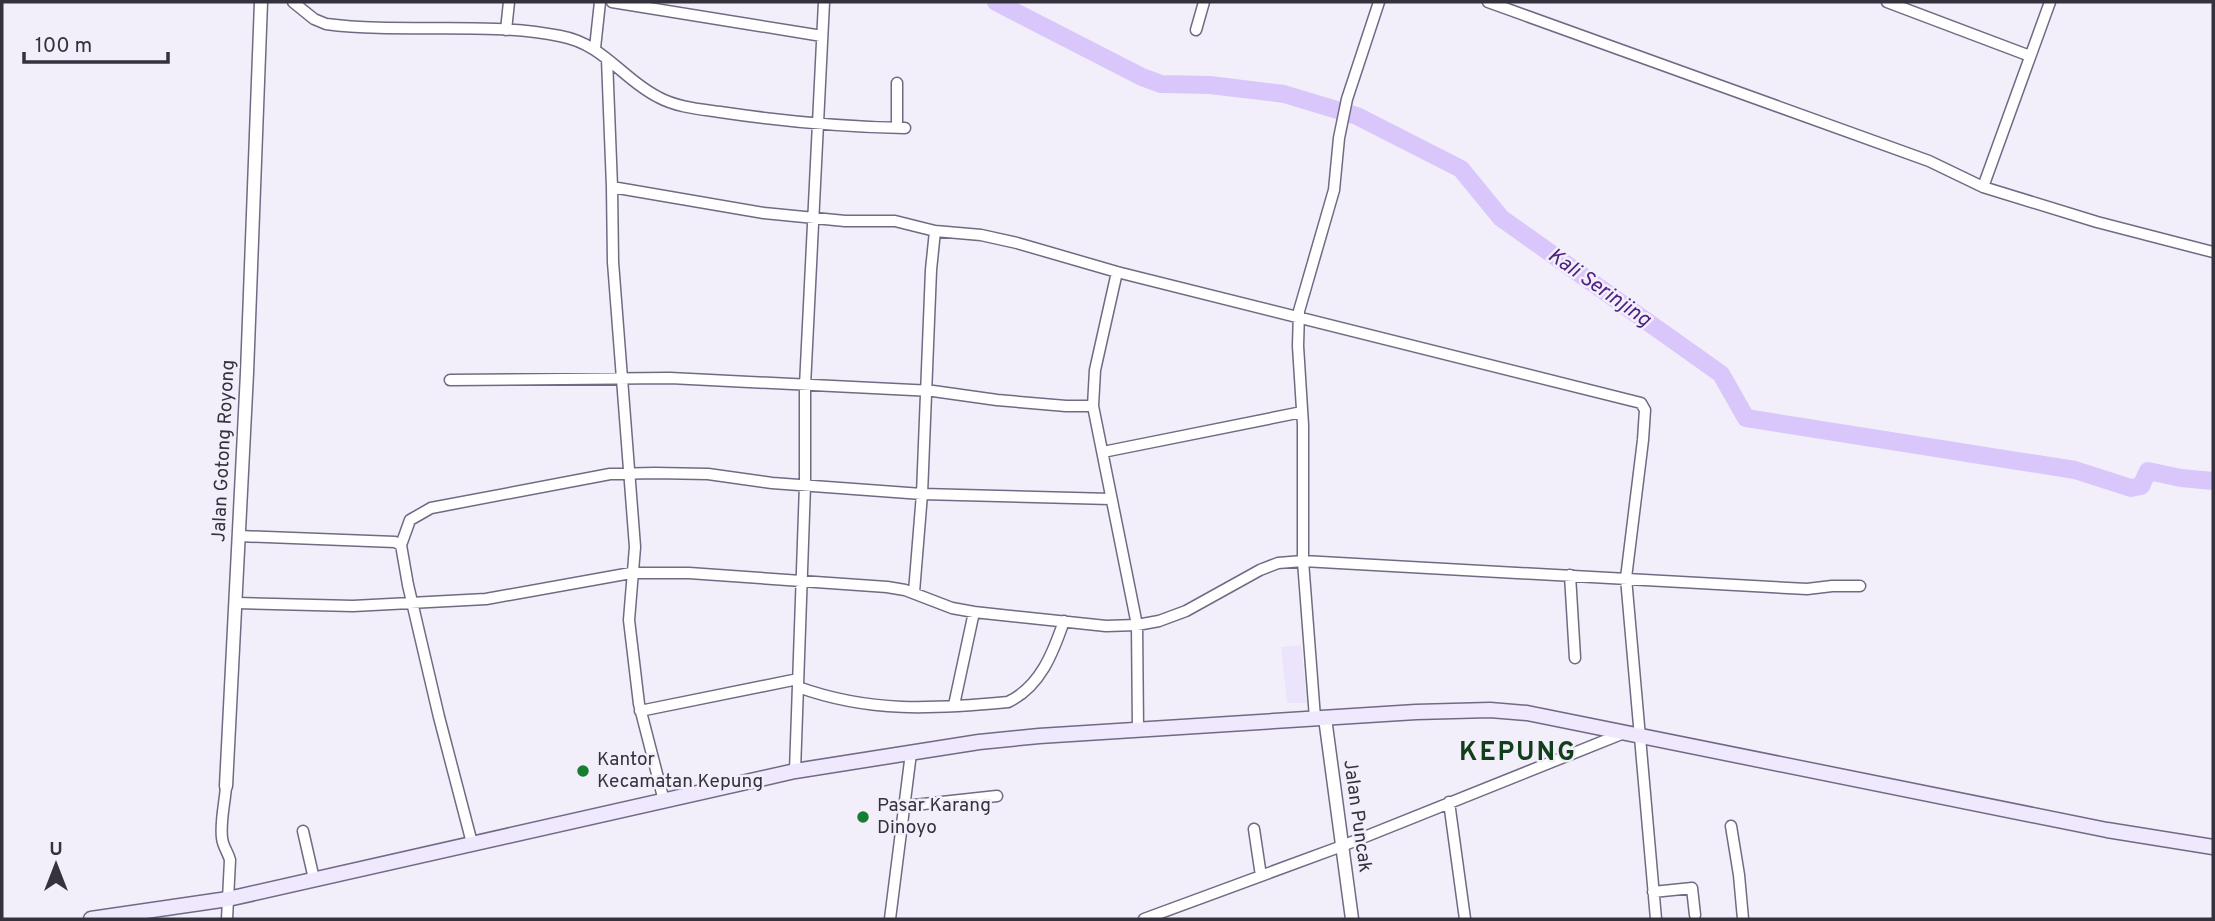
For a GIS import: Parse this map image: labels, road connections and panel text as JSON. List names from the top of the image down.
{
  "streets": {
    "street": ["Jalan Gotong Royong", "Jalan Puncak"]
  },
  "districts": ["KEPUNG"],
  "water": ["Kali Serinjing"],
  "places": ["Kantor Kecamatan Kepung", "Pasar Karang Dinoyo"],
  "scale_bar": "100 m",
  "north": "top"
}
